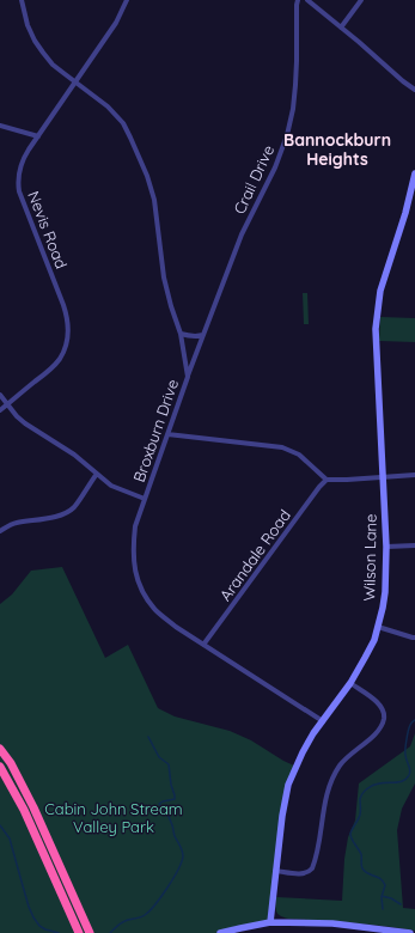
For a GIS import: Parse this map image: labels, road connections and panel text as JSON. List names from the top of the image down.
{
  "streets": {
    "main road": ["Wilson Lane"],
    "street": [
      "Crail Drive",
      "Nevis Road",
      "Broxburn Drive",
      "Arandale Road"
    ]
  },
  "crossings": [
    ["Crail Drive", "Broxburn Drive"],
    ["Nevis Road", "Broxburn Drive"],
    ["Broxburn Drive", "Arandale Road"],
    ["Broxburn Drive", "Wilson Lane"]
  ],
  "districts": ["Bannockburn Heights"],
  "parks": ["Cabin John Stream Valley Park"]
}
